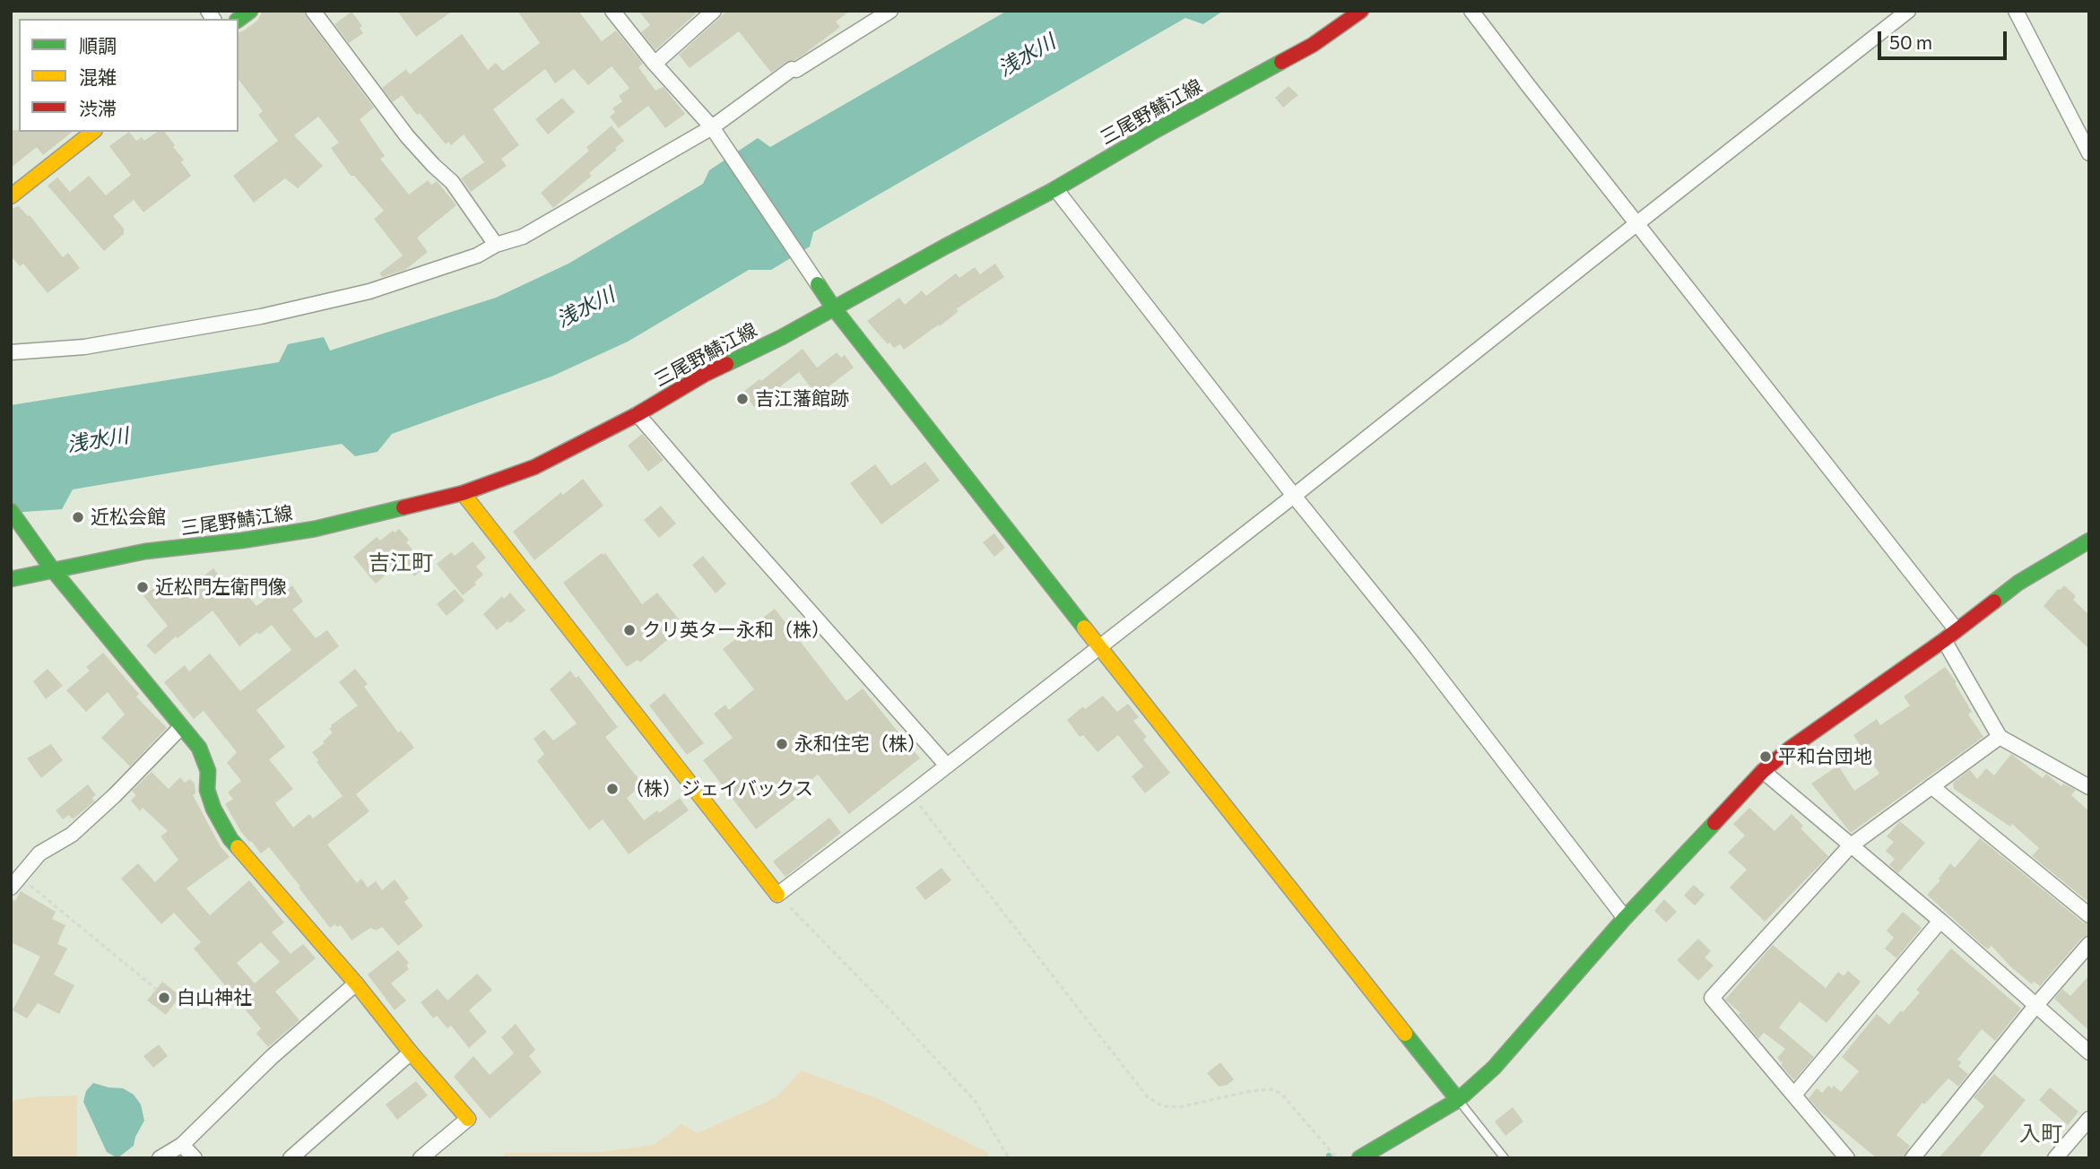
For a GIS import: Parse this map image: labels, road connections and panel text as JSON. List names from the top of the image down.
{
  "streets": {
    "street": ["三尾野鯖江線"]
  },
  "districts": ["吉江町", "入町"],
  "water": ["浅水川"],
  "places": [
    "吉江藩館跡",
    "近松会館",
    "近松門左衛門像",
    "クリ英ター永和（株）",
    "永和住宅（株）",
    "平和台団地",
    "（株）ジェイバックス",
    "白山神社"
  ],
  "legend": ["順調", "混雑", "渋滞"],
  "scale_bar": "50 m"
}
